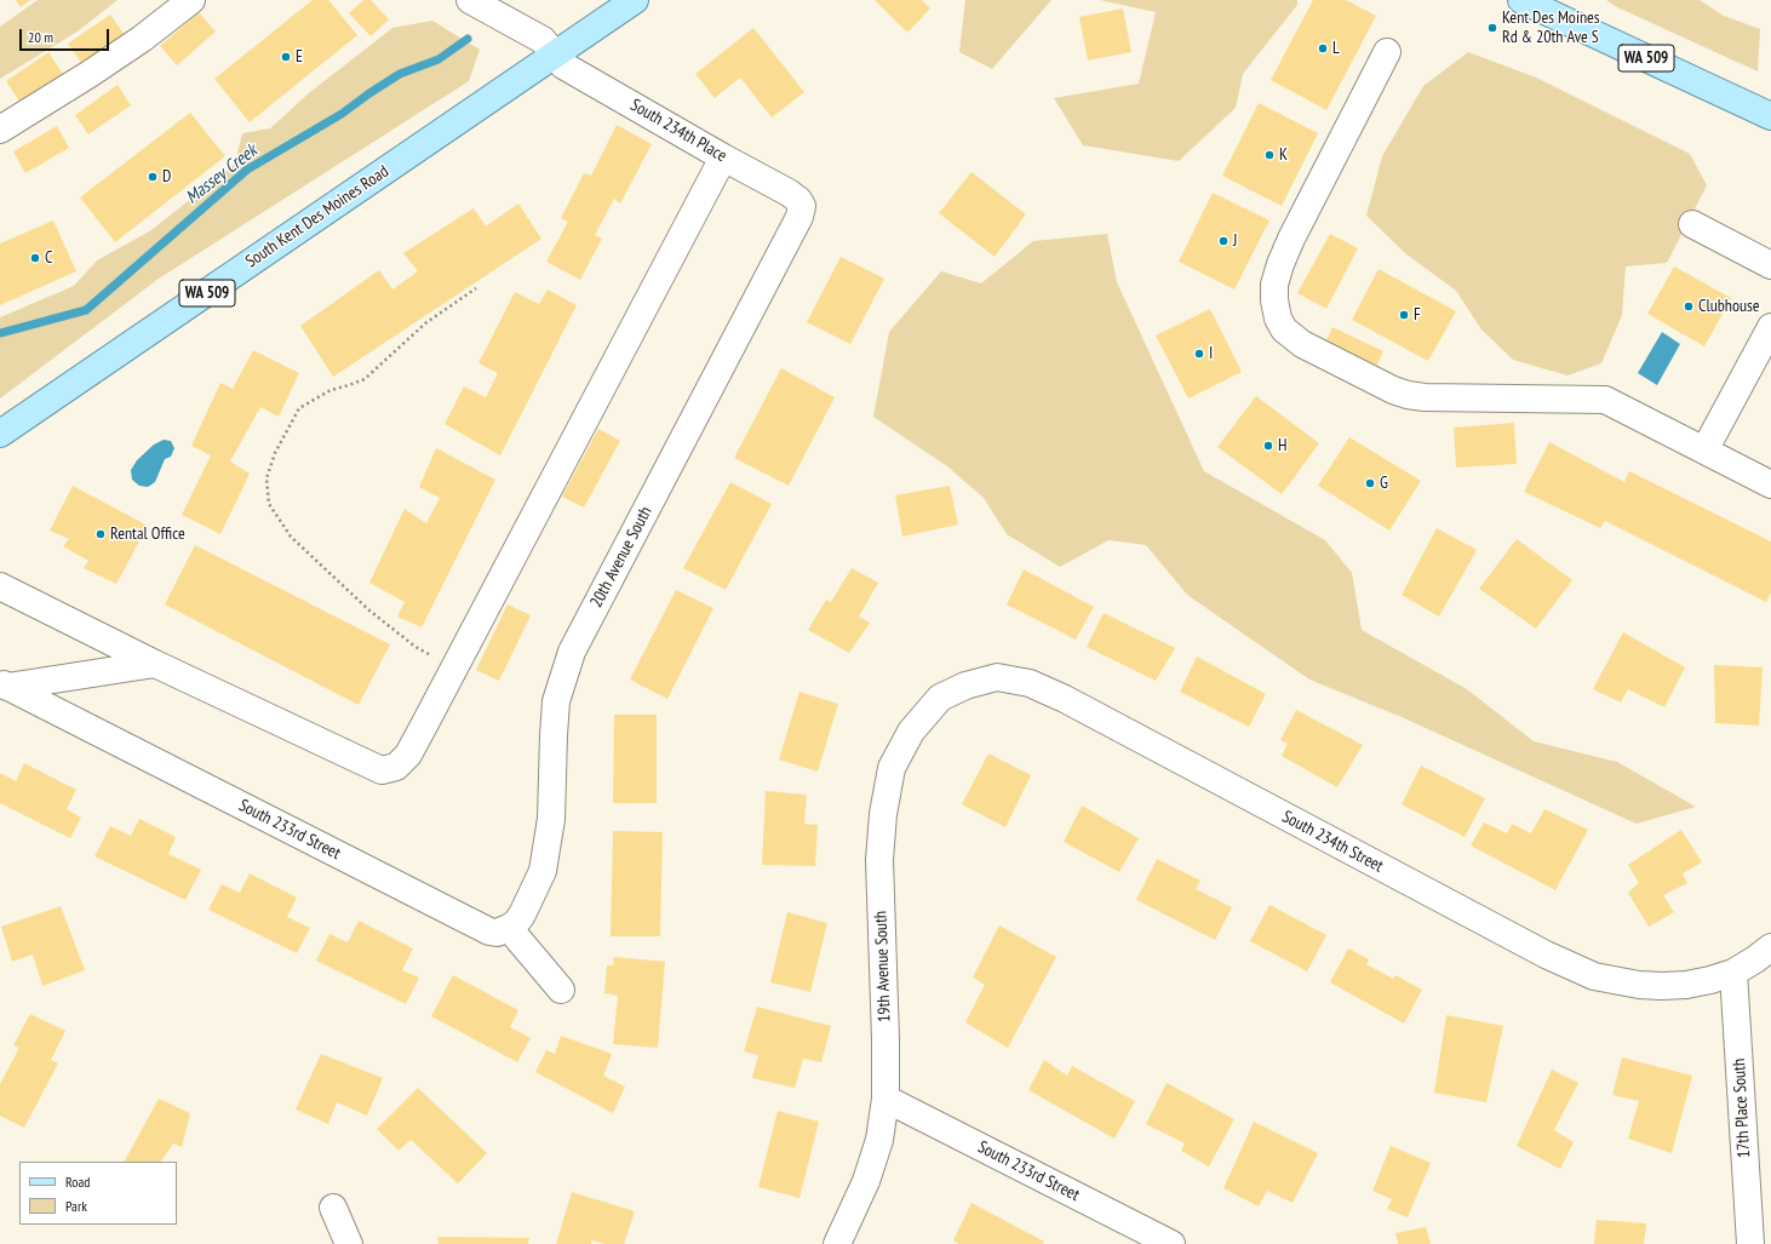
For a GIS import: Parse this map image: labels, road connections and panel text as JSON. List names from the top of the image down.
{
  "streets": {
    "main road": ["WA 509", "South Kent Des Moines Road"],
    "street": [
      "South 234th Place",
      "20th Avenue South",
      "South 233rd Street",
      "South 234th Street",
      "19th Avenue South",
      "17th Place South"
    ]
  },
  "crossings": [
    ["South 234th Place", "South Kent Des Moines Road"],
    ["South 234th Place", "20th Avenue South"],
    ["20th Avenue South", "South 233rd Street"],
    ["South 233rd Street", "19th Avenue South"],
    ["South 234th Street", "19th Avenue South"],
    ["South 234th Street", "17th Place South"]
  ],
  "water": ["Massey Creek"],
  "places": [
    "Kent Des Moines Rd & 20th Ave S",
    "L",
    "E",
    "K",
    "D",
    "J",
    "C",
    "Clubhouse",
    "F",
    "I",
    "H",
    "G",
    "Rental Office"
  ],
  "legend": ["Road", "Park"],
  "scale_bar": "20 m"
}
